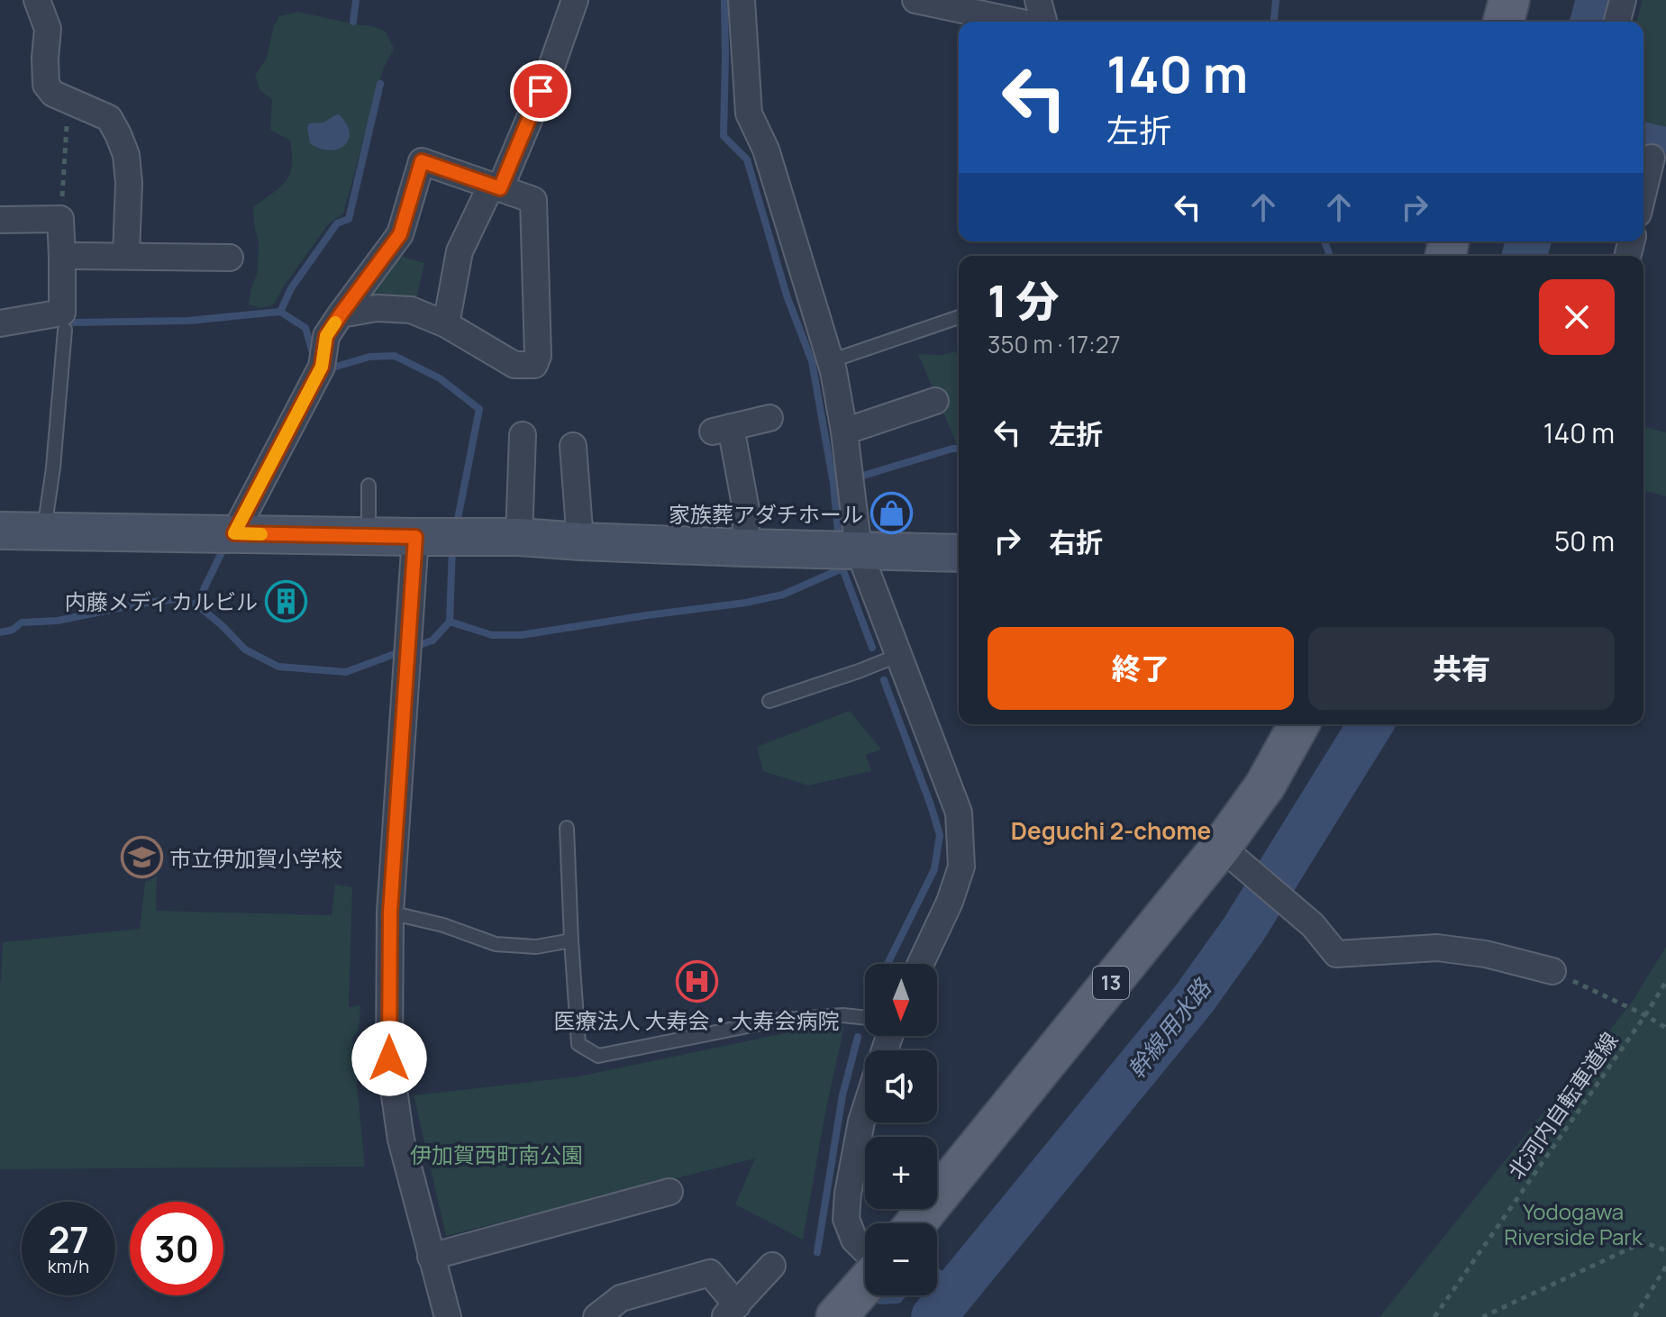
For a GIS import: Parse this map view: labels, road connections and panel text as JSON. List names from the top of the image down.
{
  "streets": {
    "main road": ["13"],
    "path": ["北河内自転車道線"]
  },
  "districts": ["Deguchi 2-chome"],
  "water": ["幹線用水路"],
  "parks": ["伊加賀西町南公園", "Yodogawa Riverside Park"],
  "places": {
    "shop": ["家族葬アダチホール"],
    "building": ["内藤メディカルビル"],
    "school or university": ["市立伊加賀小学校"],
    "hospital": ["医療法人 大寿会・大寿会病院"]
  },
  "north": "bottom",
  "page": {
    "turn": ["140 m", "左折"],
    "heading": ["1 分", "350 m · 17:27"],
    "list": [
      {
        "name": "左折",
        "value": "140 m"
      },
      {
        "name": "右折",
        "value": "50 m"
      }
    ],
    "buttons": ["終了", "共有"],
    "map_buttons": ["+", "−"],
    "speed": "27 km/h",
    "limit": "30"
  }
}
